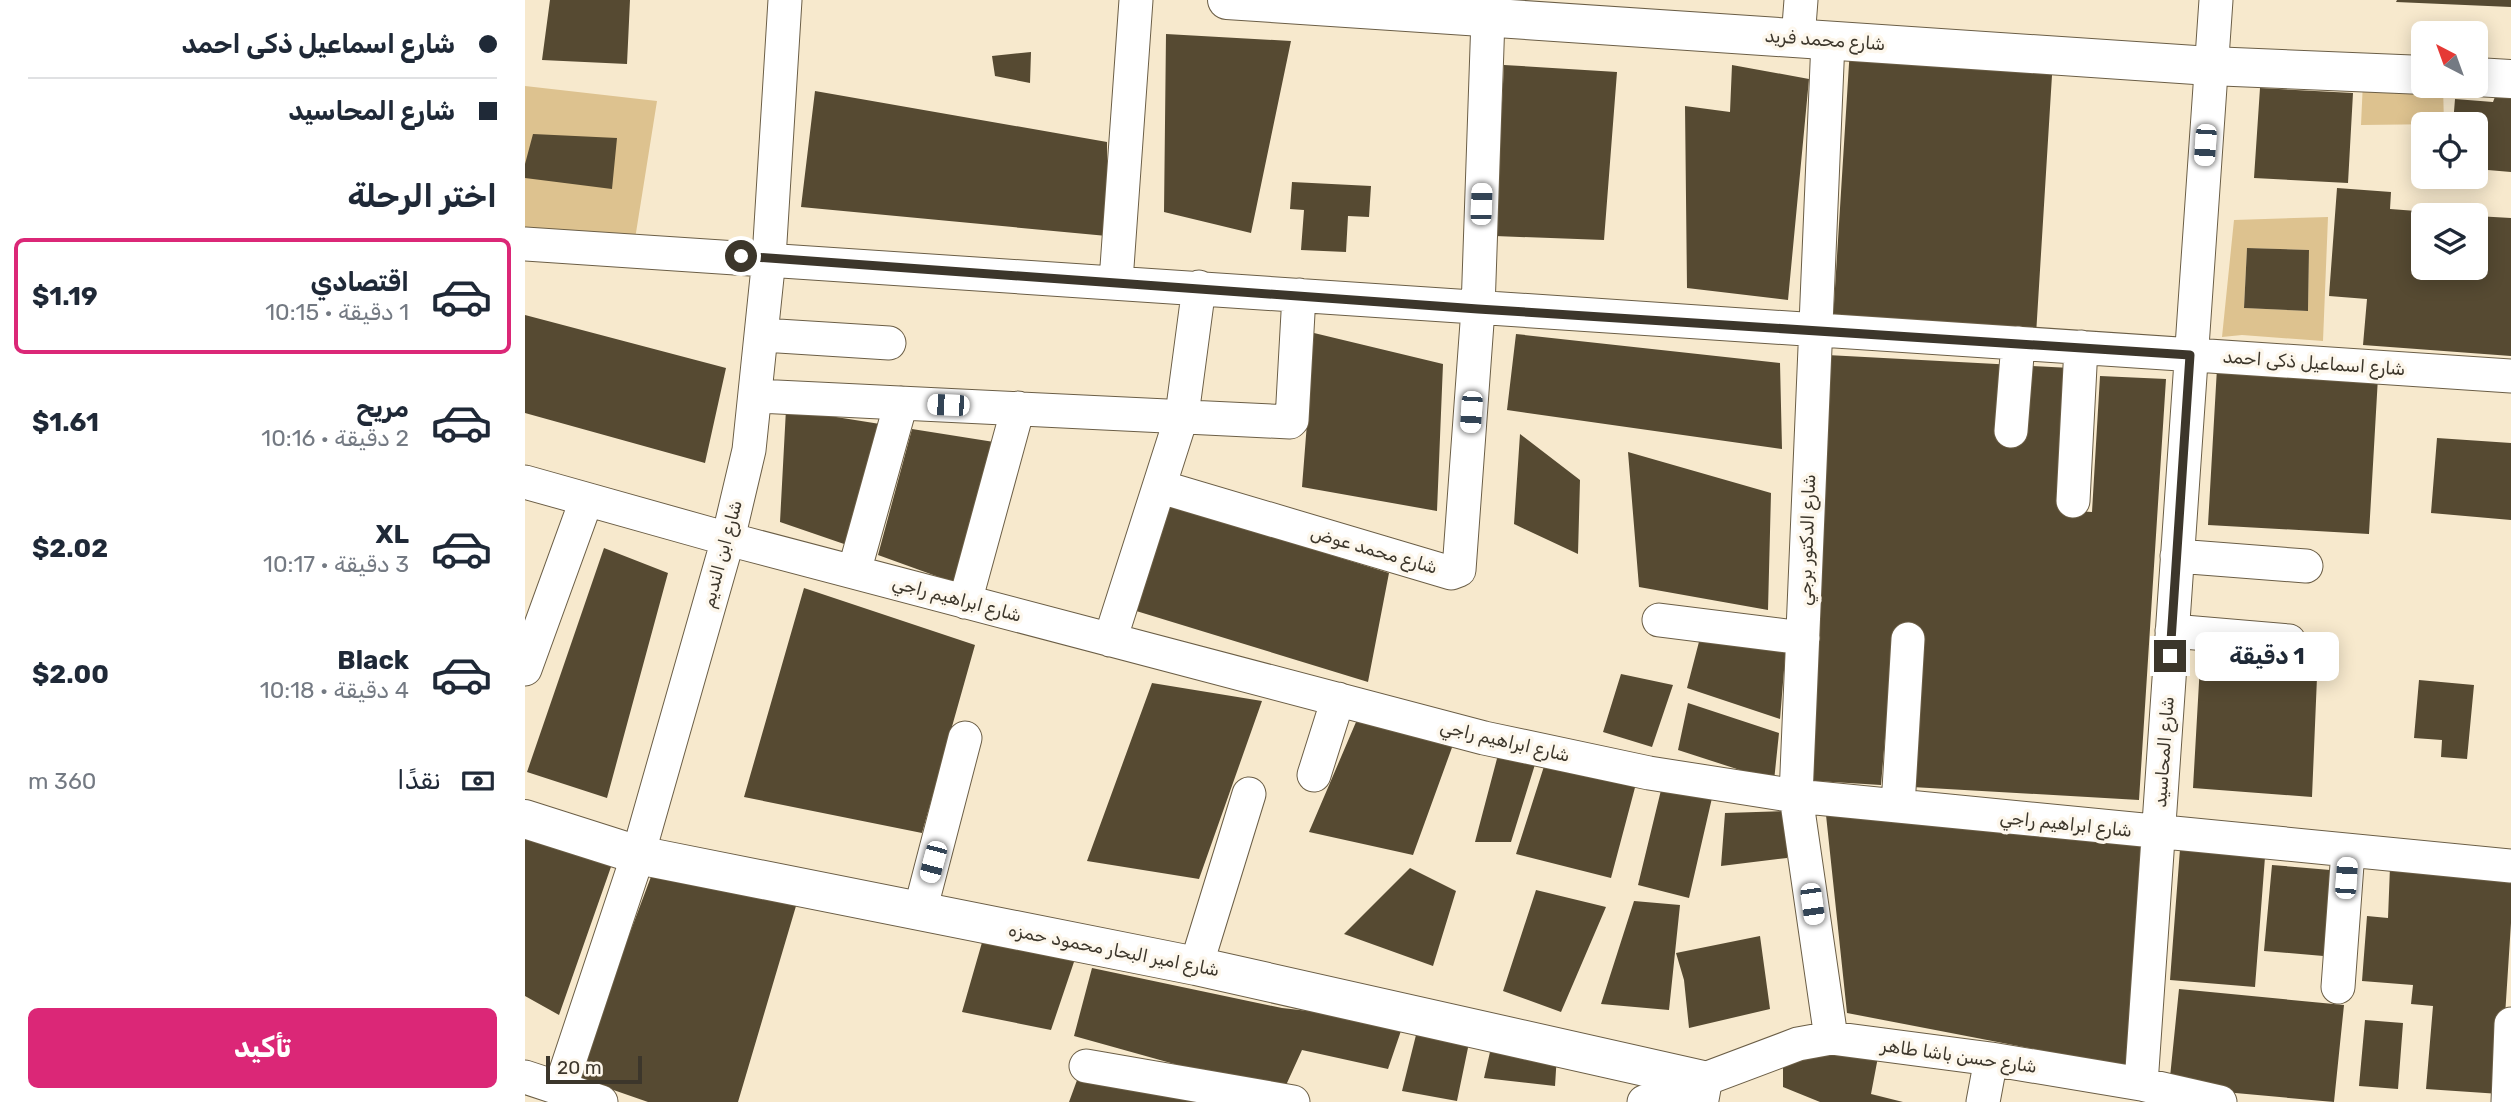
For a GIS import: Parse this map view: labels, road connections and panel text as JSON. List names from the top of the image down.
{
  "streets": {
    "street": [
      "شارع محمد فريد",
      "شارع اسماعيل ذكى احمد",
      "شارع الدكتور برجي",
      "شارع محمد عوض",
      "شارع ابن النديم",
      "شارع ابراهيم راجي",
      "شارع المحاسيد",
      "شارع امير البحار محمود حمزه",
      "شارع حسن باشا طاهر"
    ]
  },
  "crossings": [
    ["شارع محمد فريد", "شارع الدكتور برجي"],
    ["شارع محمد فريد", "شارع محمد عوض"],
    ["شارع محمد فريد", "شارع المحاسيد"],
    ["شارع اسماعيل ذكى احمد", "شارع الدكتور برجي"],
    ["شارع اسماعيل ذكى احمد", "شارع محمد عوض"],
    ["شارع اسماعيل ذكى احمد", "شارع ابن النديم"],
    ["شارع اسماعيل ذكى احمد", "شارع المحاسيد"],
    ["شارع الدكتور برجي", "شارع ابراهيم راجي"],
    ["شارع الدكتور برجي", "شارع حسن باشا طاهر"],
    ["شارع ابن النديم", "شارع ابراهيم راجي"],
    ["شارع ابن النديم", "شارع امير البحار محمود حمزه"],
    ["شارع ابراهيم راجي", "شارع المحاسيد"],
    ["شارع المحاسيد", "شارع حسن باشا طاهر"],
    ["شارع امير البحار محمود حمزه", "شارع حسن باشا طاهر"]
  ],
  "scale_bar": "20 m",
  "north": "top left",
  "page": {
    "banner": ["شارع اسماعيل ذكى احمد", "شارع المحاسيد"],
    "heading": "اختر الرحلة",
    "list": [
      {
        "name": "اقتصادي",
        "note": "1 دقيقة · 10:15",
        "value": "$1.19"
      },
      {
        "name": "مريح",
        "note": "2 دقيقة · 10:16",
        "value": "$1.61"
      },
      {
        "name": "XL",
        "note": "3 دقيقة · 10:17",
        "value": "$2.02"
      },
      {
        "name": "Black",
        "note": "4 دقيقة · 10:18",
        "value": "$2.00"
      }
    ],
    "bubble": "1 دقيقة",
    "pay": ["نقدًا", "360 m"],
    "buttons": "تأكيد",
    "scale": "20 m"
  }
}
